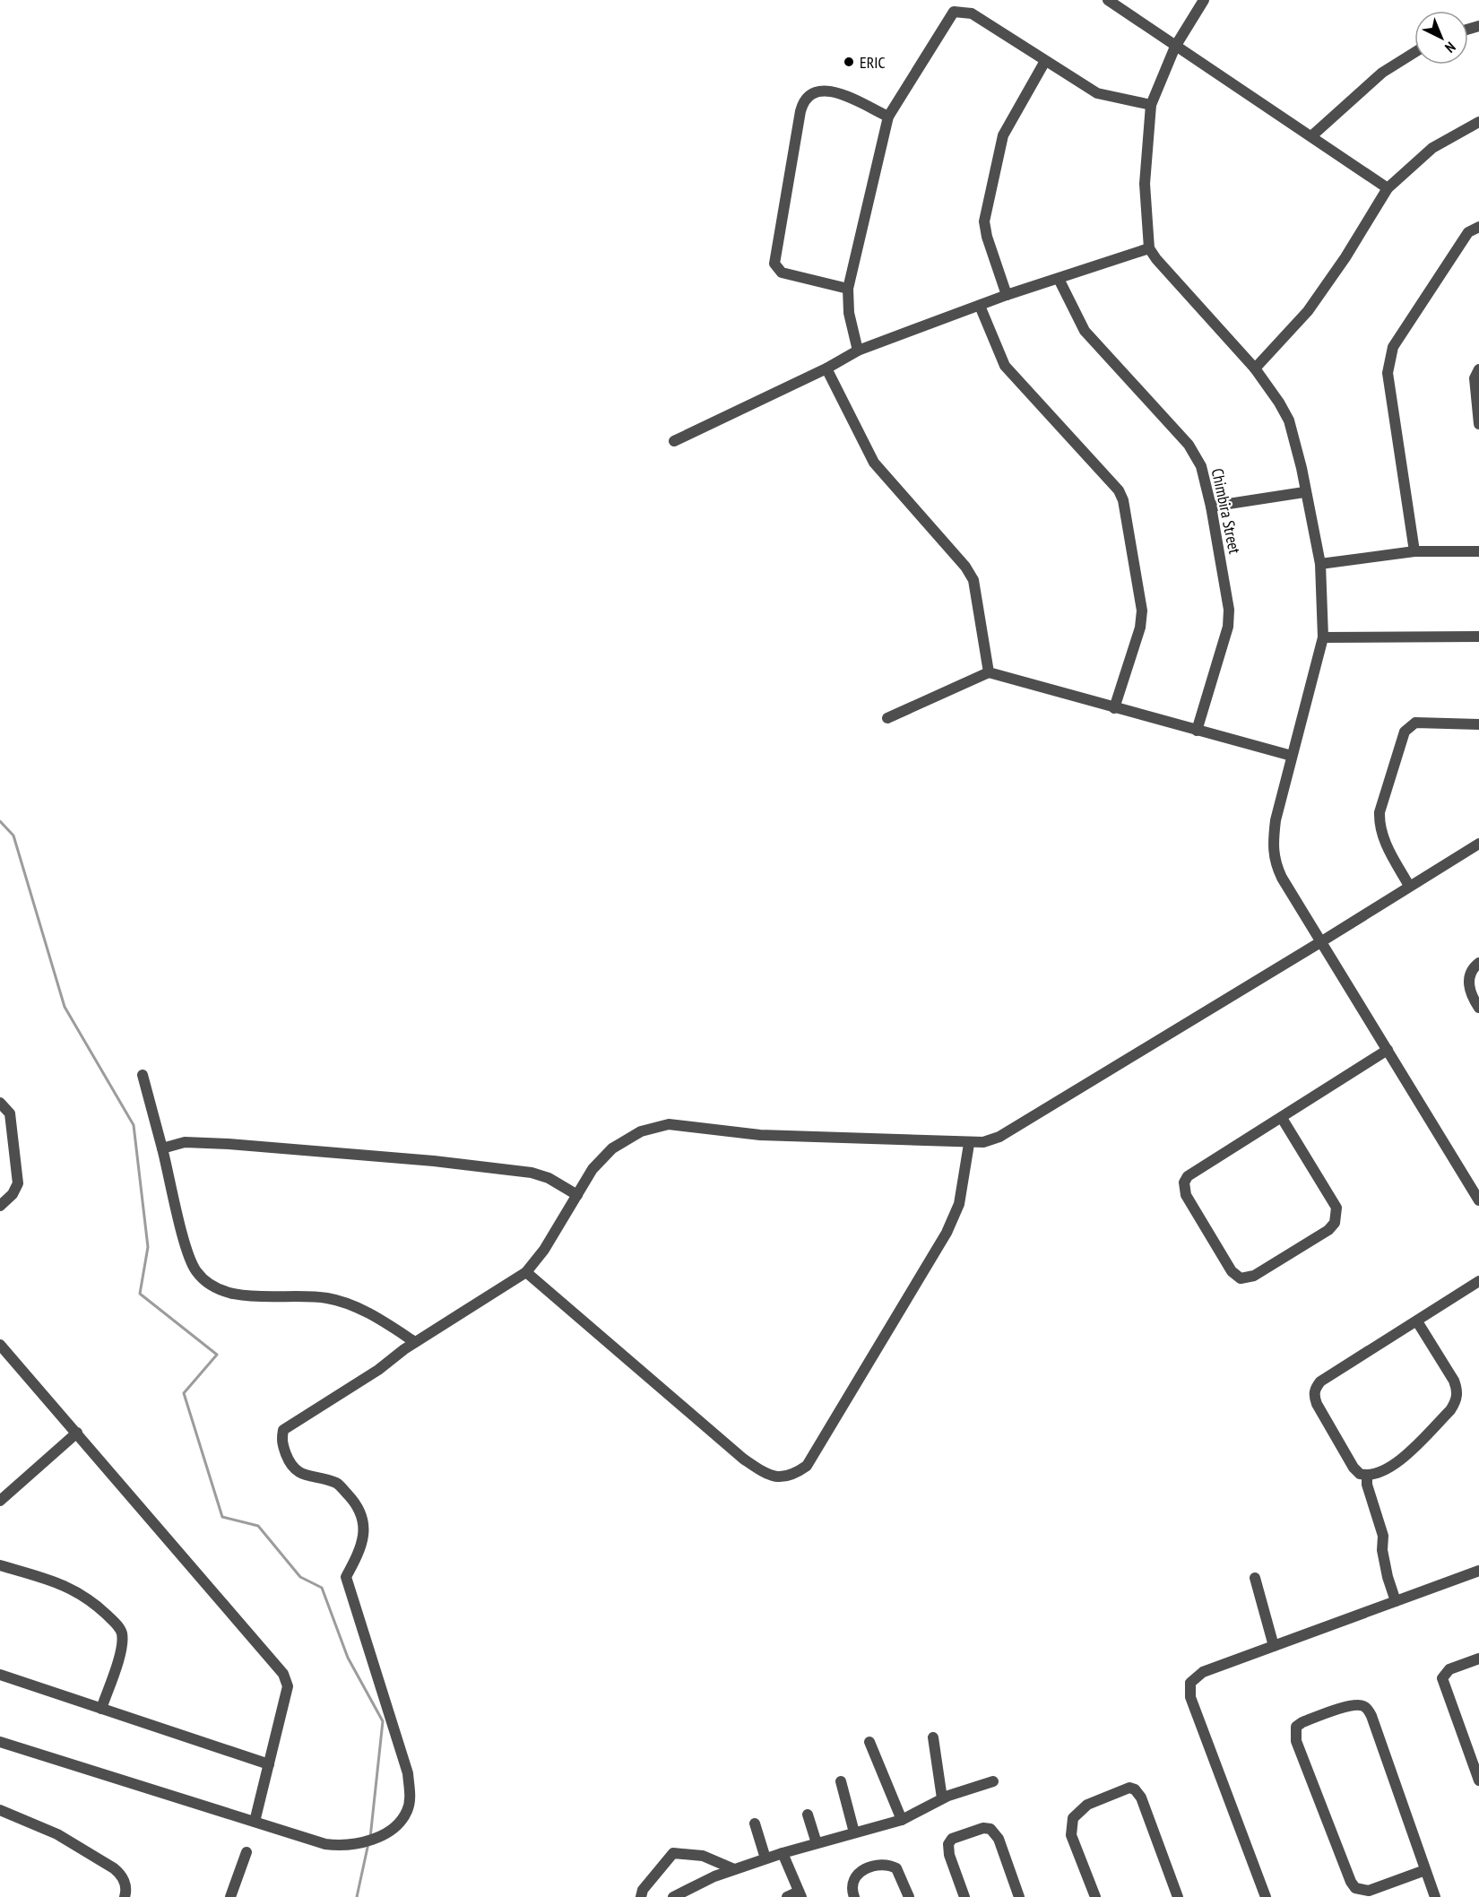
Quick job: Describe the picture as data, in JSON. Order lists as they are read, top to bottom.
{
  "streets": {
    "street": ["Chimbira Street"]
  },
  "places": ["ERIC"],
  "north": "bottom right"
}
